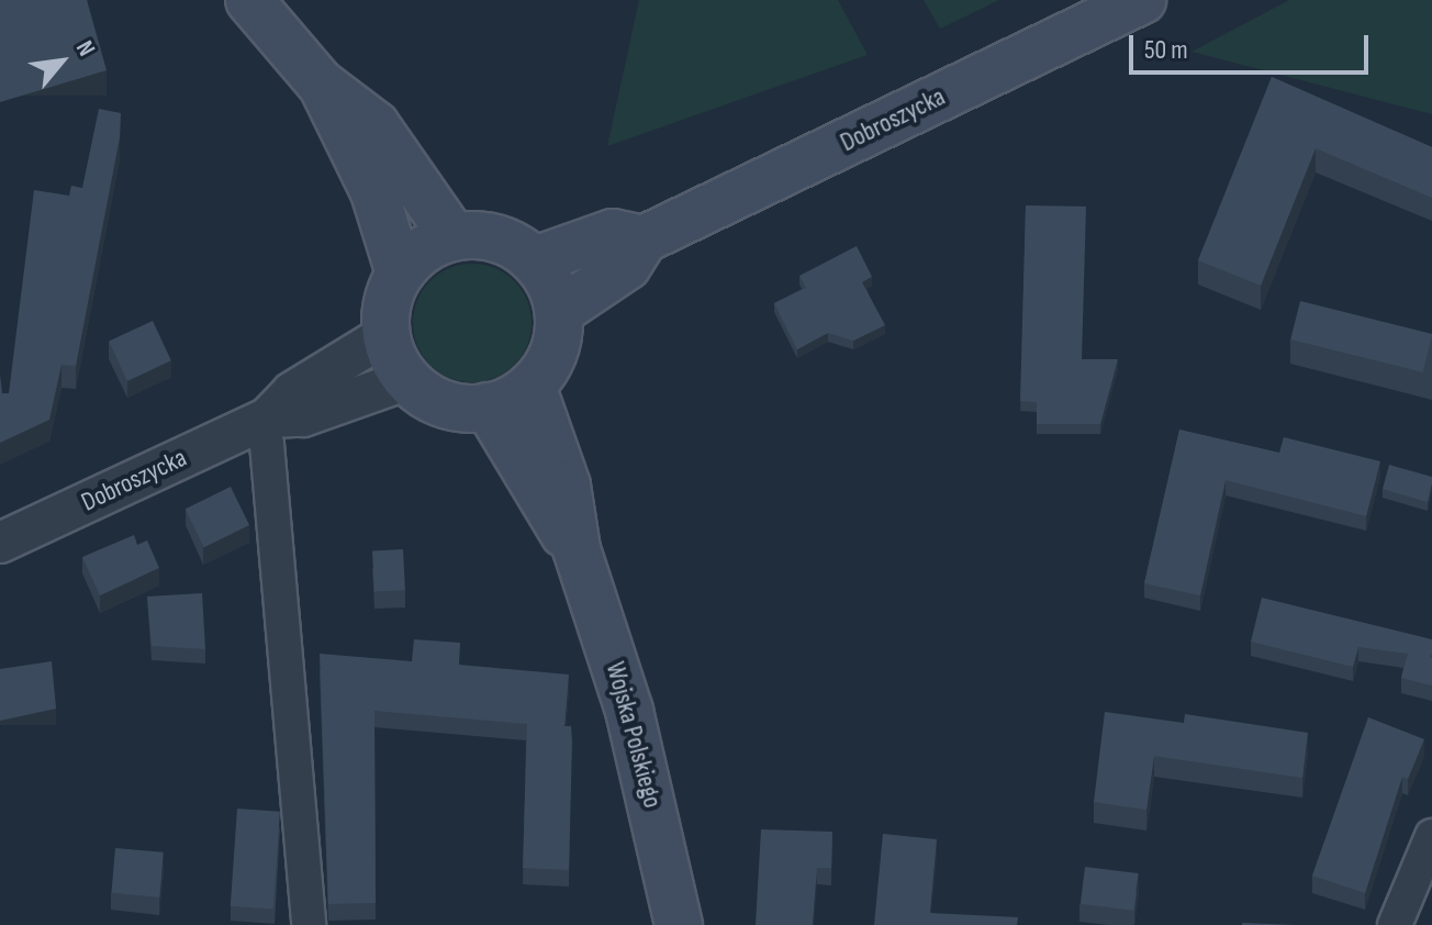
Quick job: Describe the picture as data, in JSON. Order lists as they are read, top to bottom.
{
  "streets": {
    "main road": ["Dobroszycka", "Wojska Polskiego"]
  },
  "crossings": [
    ["Dobroszycka", "Wojska Polskiego"]
  ],
  "scale_bar": "50 m",
  "north": "top right"
}
